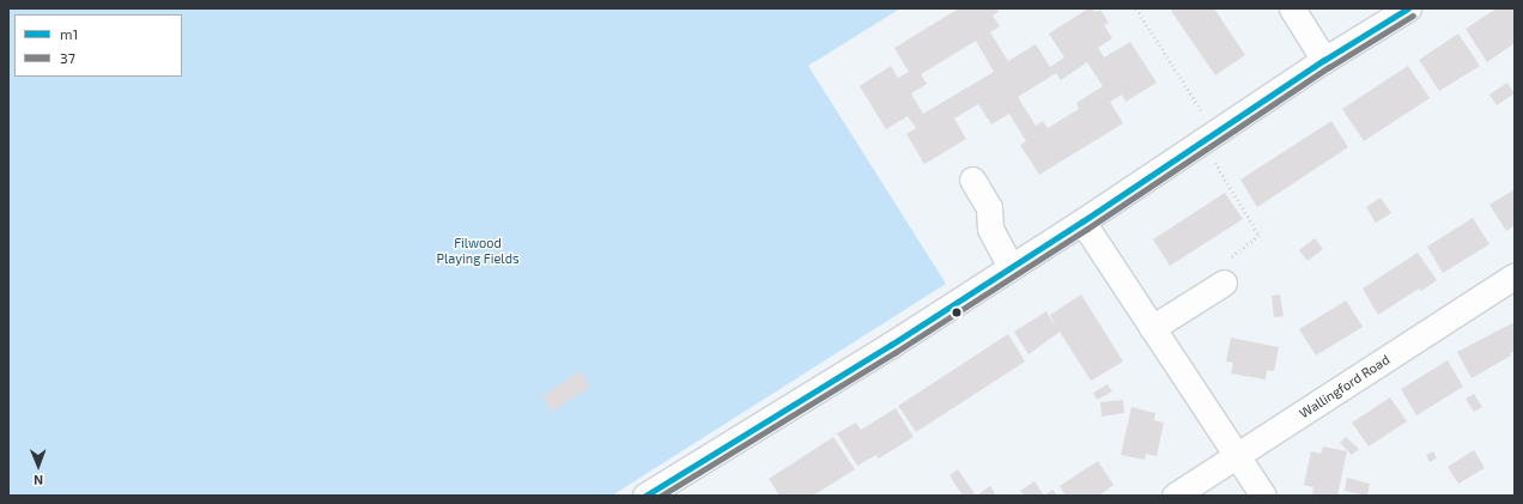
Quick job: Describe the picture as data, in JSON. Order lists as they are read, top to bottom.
{
  "streets": {
    "street": ["Wallingford Road"]
  },
  "parks": ["Filwood Playing Fields"],
  "lines": ["transit line m1", "transit line 37"],
  "legend": ["m1", "37"],
  "north": "bottom"
}
